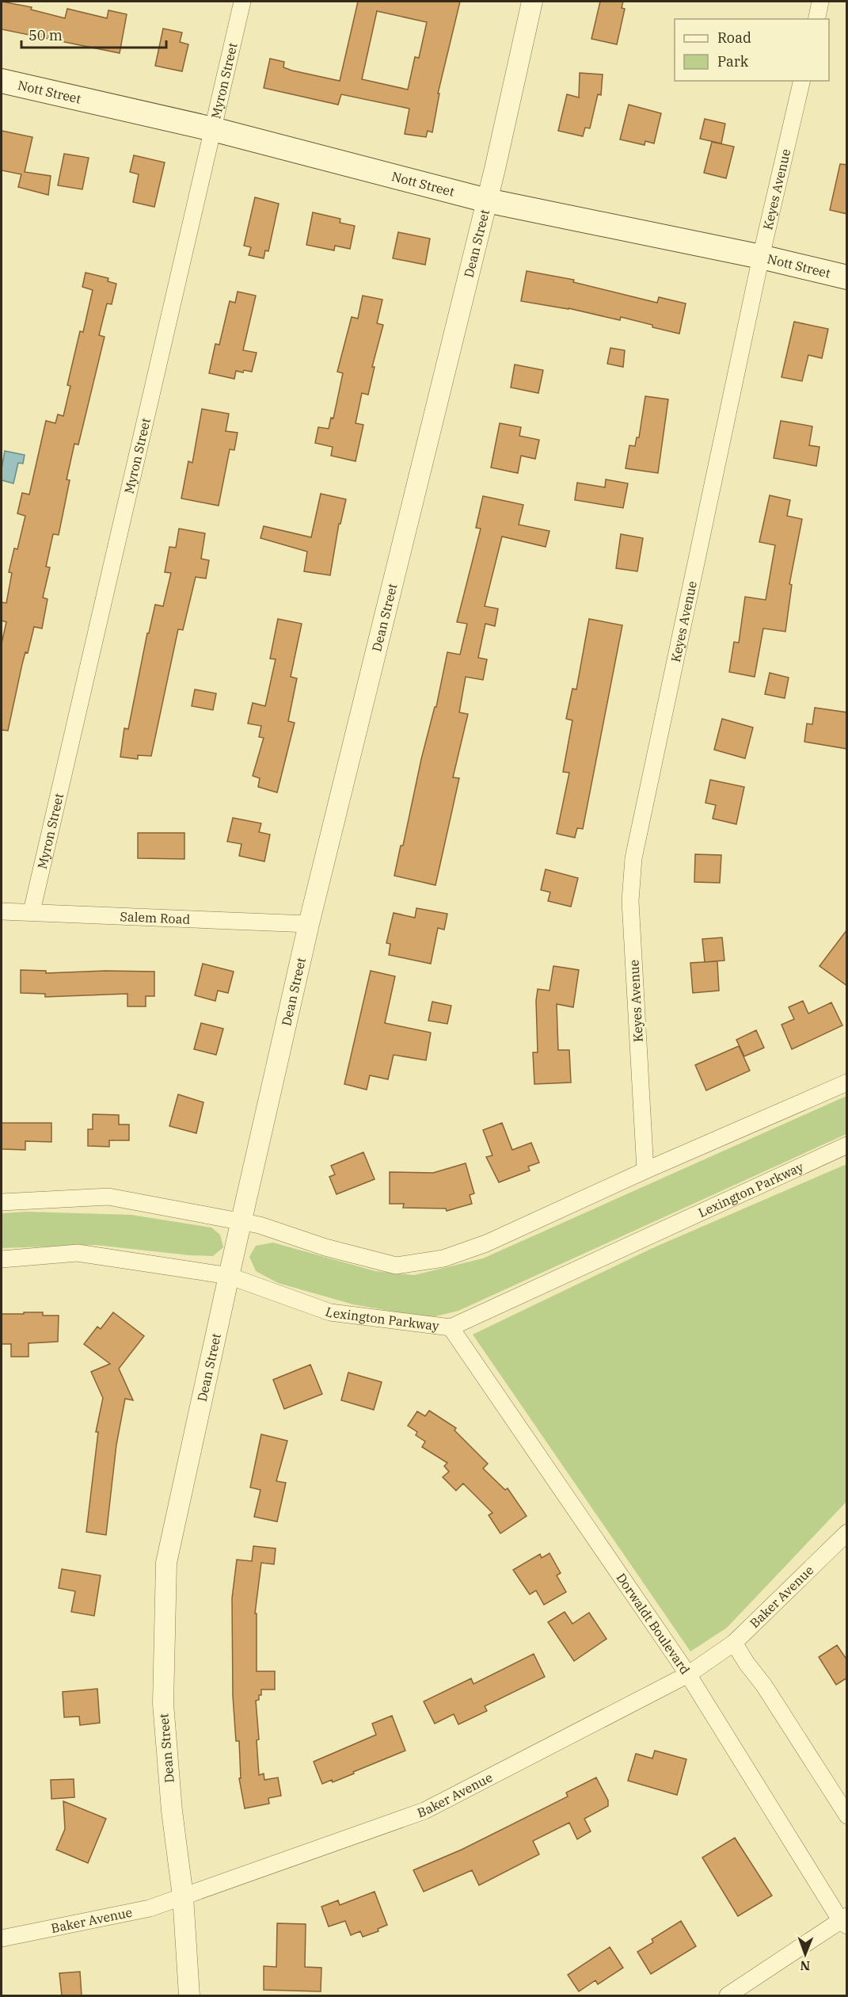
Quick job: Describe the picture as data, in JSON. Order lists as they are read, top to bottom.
{
  "streets": {
    "main road": ["Nott Street"],
    "street": [
      "Myron Street",
      "Keyes Avenue",
      "Dean Street",
      "Salem Road",
      "Lexington Parkway",
      "Baker Avenue",
      "Dorwaldt Boulevard"
    ]
  },
  "crossings": [
    ["Myron Street", "Nott Street"],
    ["Myron Street", "Salem Road"],
    ["Nott Street", "Keyes Avenue"],
    ["Nott Street", "Dean Street"],
    ["Dean Street", "Salem Road"],
    ["Dean Street", "Lexington Parkway"],
    ["Dean Street", "Baker Avenue"],
    ["Lexington Parkway", "Dorwaldt Boulevard"],
    ["Baker Avenue", "Dorwaldt Boulevard"]
  ],
  "legend": ["Road", "Park"],
  "scale_bar": "50 m",
  "north": "bottom"
}
